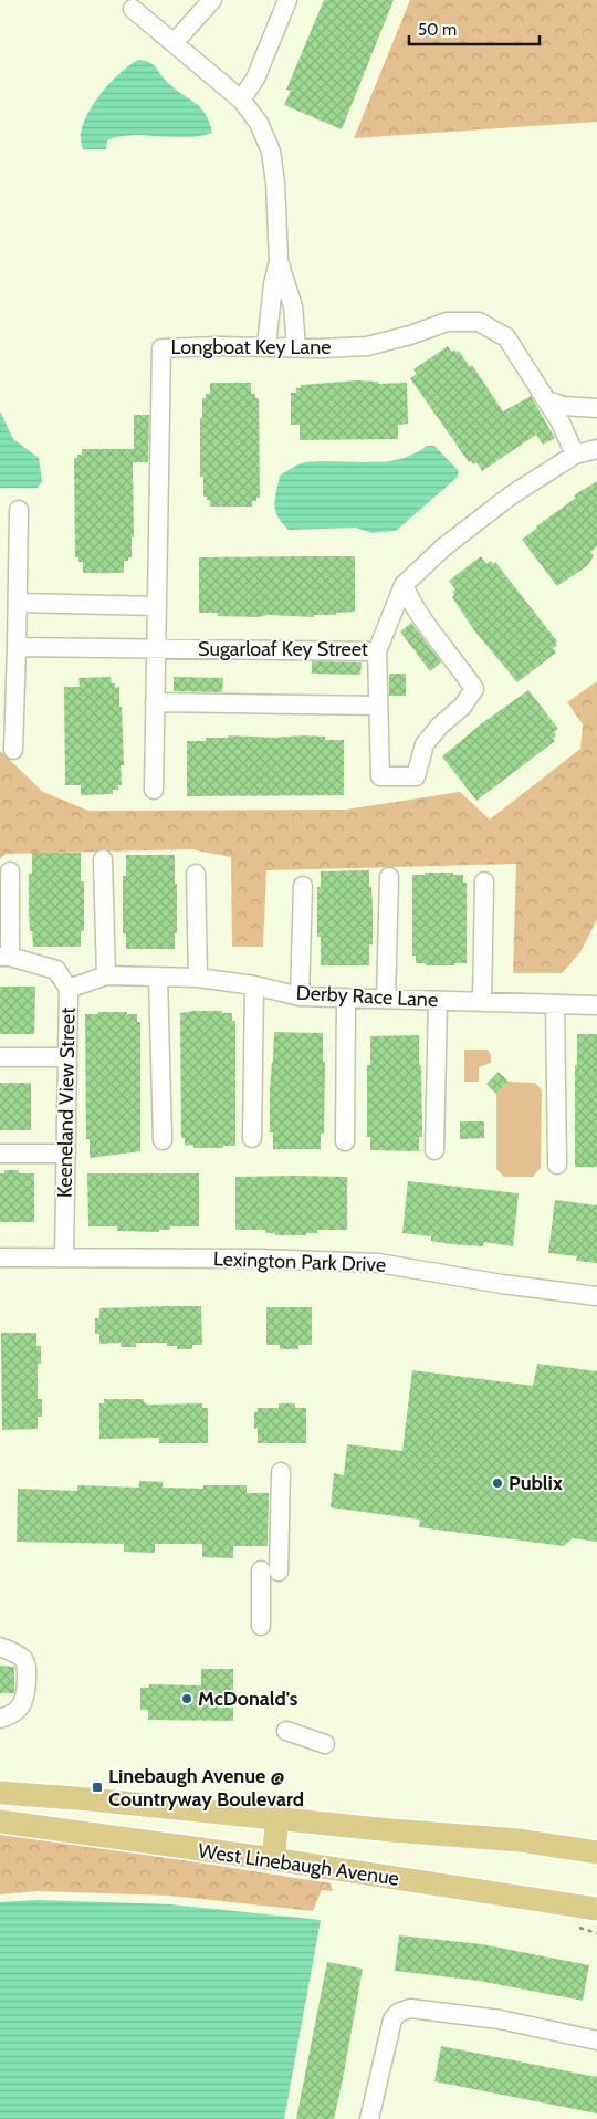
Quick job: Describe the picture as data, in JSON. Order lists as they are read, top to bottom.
{
  "streets": {
    "main road": ["West Linebaugh Avenue"],
    "street": [
      "Longboat Key Lane",
      "Sugarloaf Key Street",
      "Derby Race Lane",
      "Keeneland View Street",
      "Lexington Park Drive"
    ]
  },
  "crossings": [
    ["Longboat Key Lane", "Sugarloaf Key Street"],
    ["Derby Race Lane", "Keeneland View Street"],
    ["Keeneland View Street", "Lexington Park Drive"]
  ],
  "places": {
    "other": ["Publix", "McDonald's"],
    "transit": ["Linebaugh Avenue @ Countryway Boulevard"]
  },
  "scale_bar": "50 m"
}
